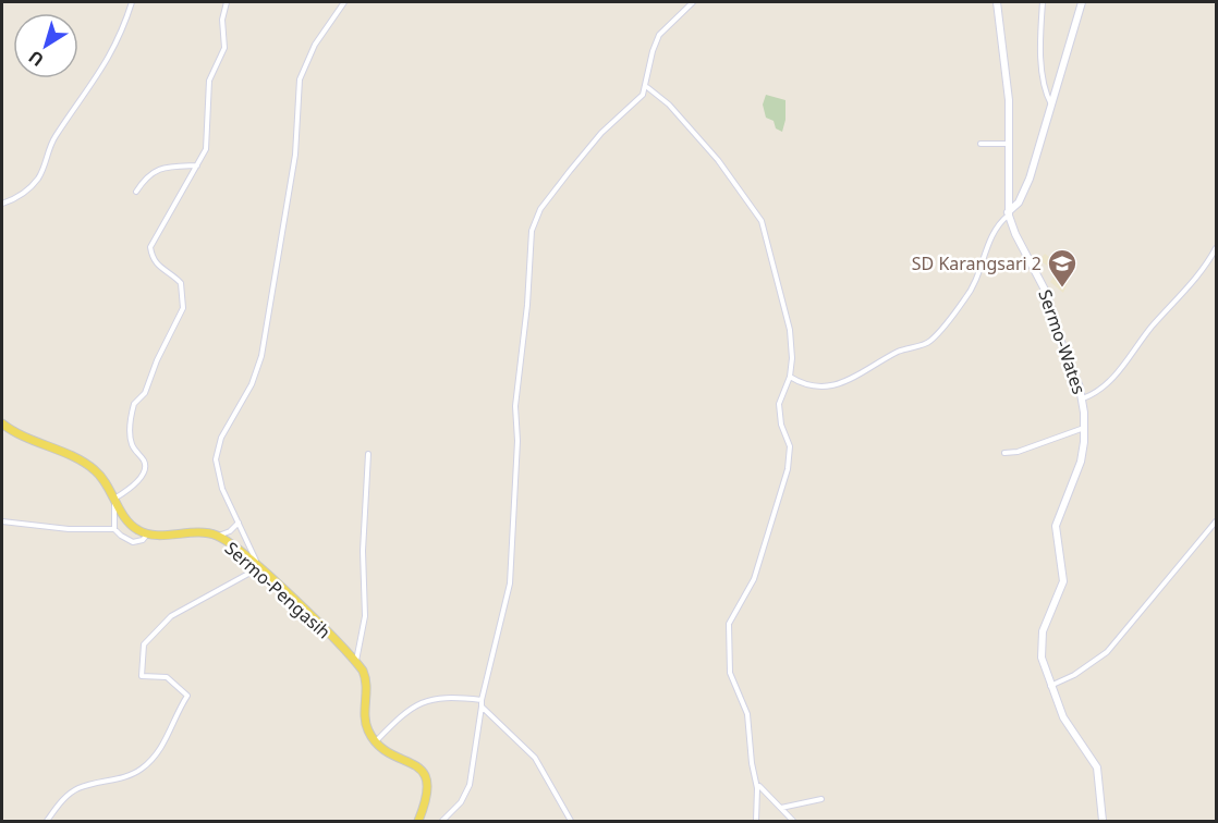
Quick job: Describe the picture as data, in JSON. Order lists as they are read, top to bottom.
{
  "streets": {
    "main road": ["Sermo-Wates", "Sermo-Pengasih"]
  },
  "places": {
    "school or university": ["SD Karangsari 2"]
  },
  "north": "bottom left"
}
